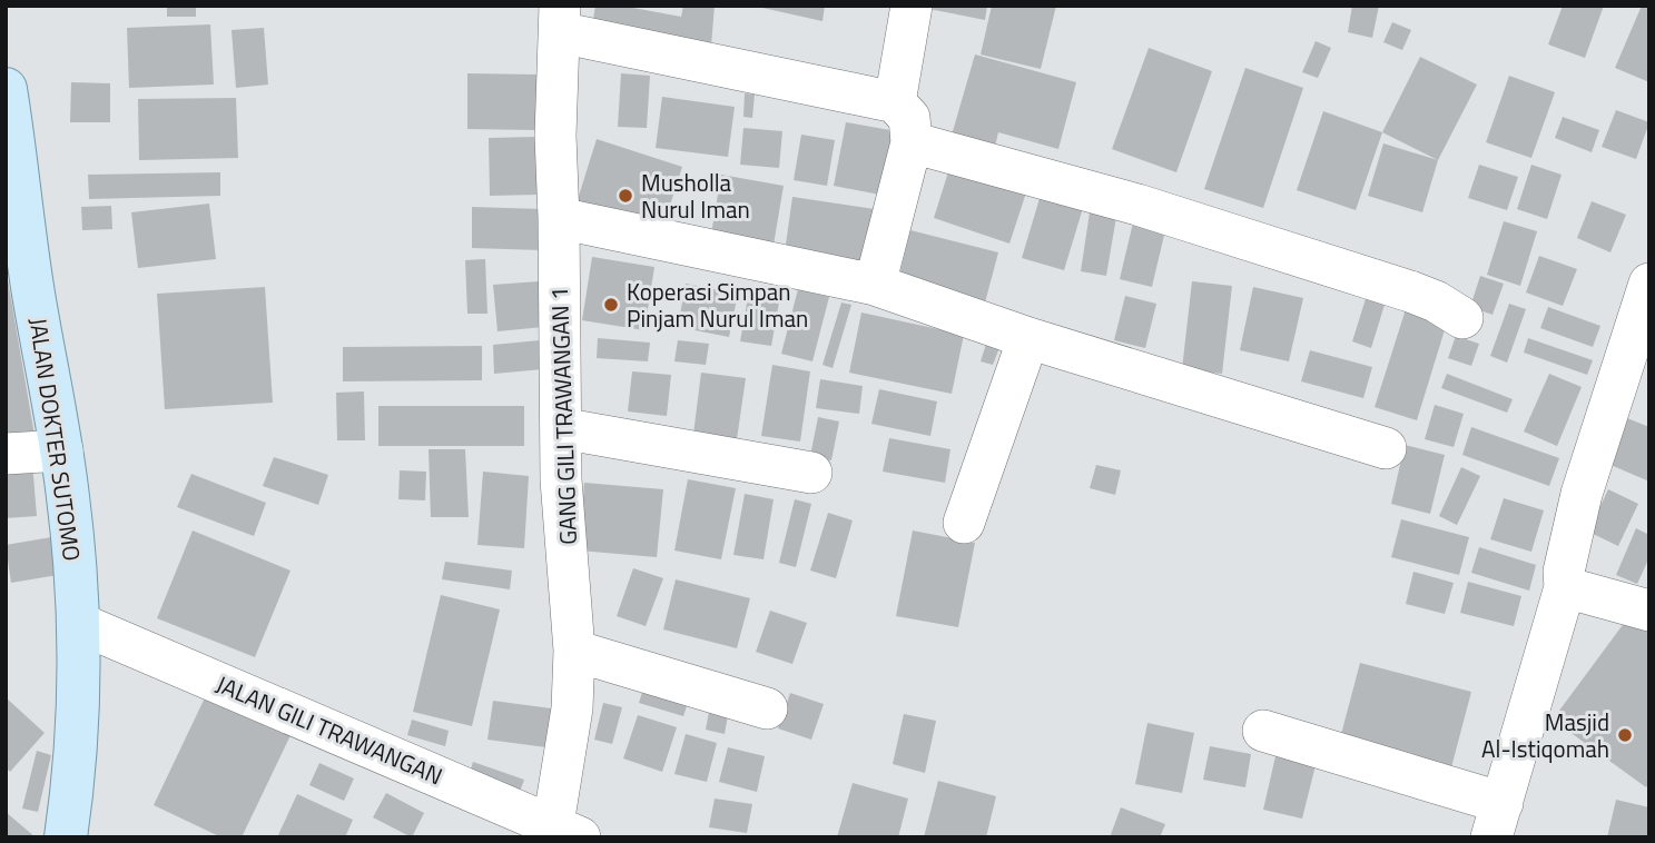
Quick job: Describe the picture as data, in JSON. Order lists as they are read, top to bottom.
{
  "streets": {
    "main road": ["JALAN DOKTER SUTOMO"],
    "street": ["GANG GILI TRAWANGAN 1", "JALAN GILI TRAWANGAN"]
  },
  "crossings": [
    ["GANG GILI TRAWANGAN 1", "JALAN GILI TRAWANGAN"],
    ["JALAN DOKTER SUTOMO", "JALAN GILI TRAWANGAN"]
  ],
  "places": ["Musholla Nurul Iman", "Koperasi Simpan Pinjam Nurul Iman", "Masjid Al-Istiqomah"]
}
